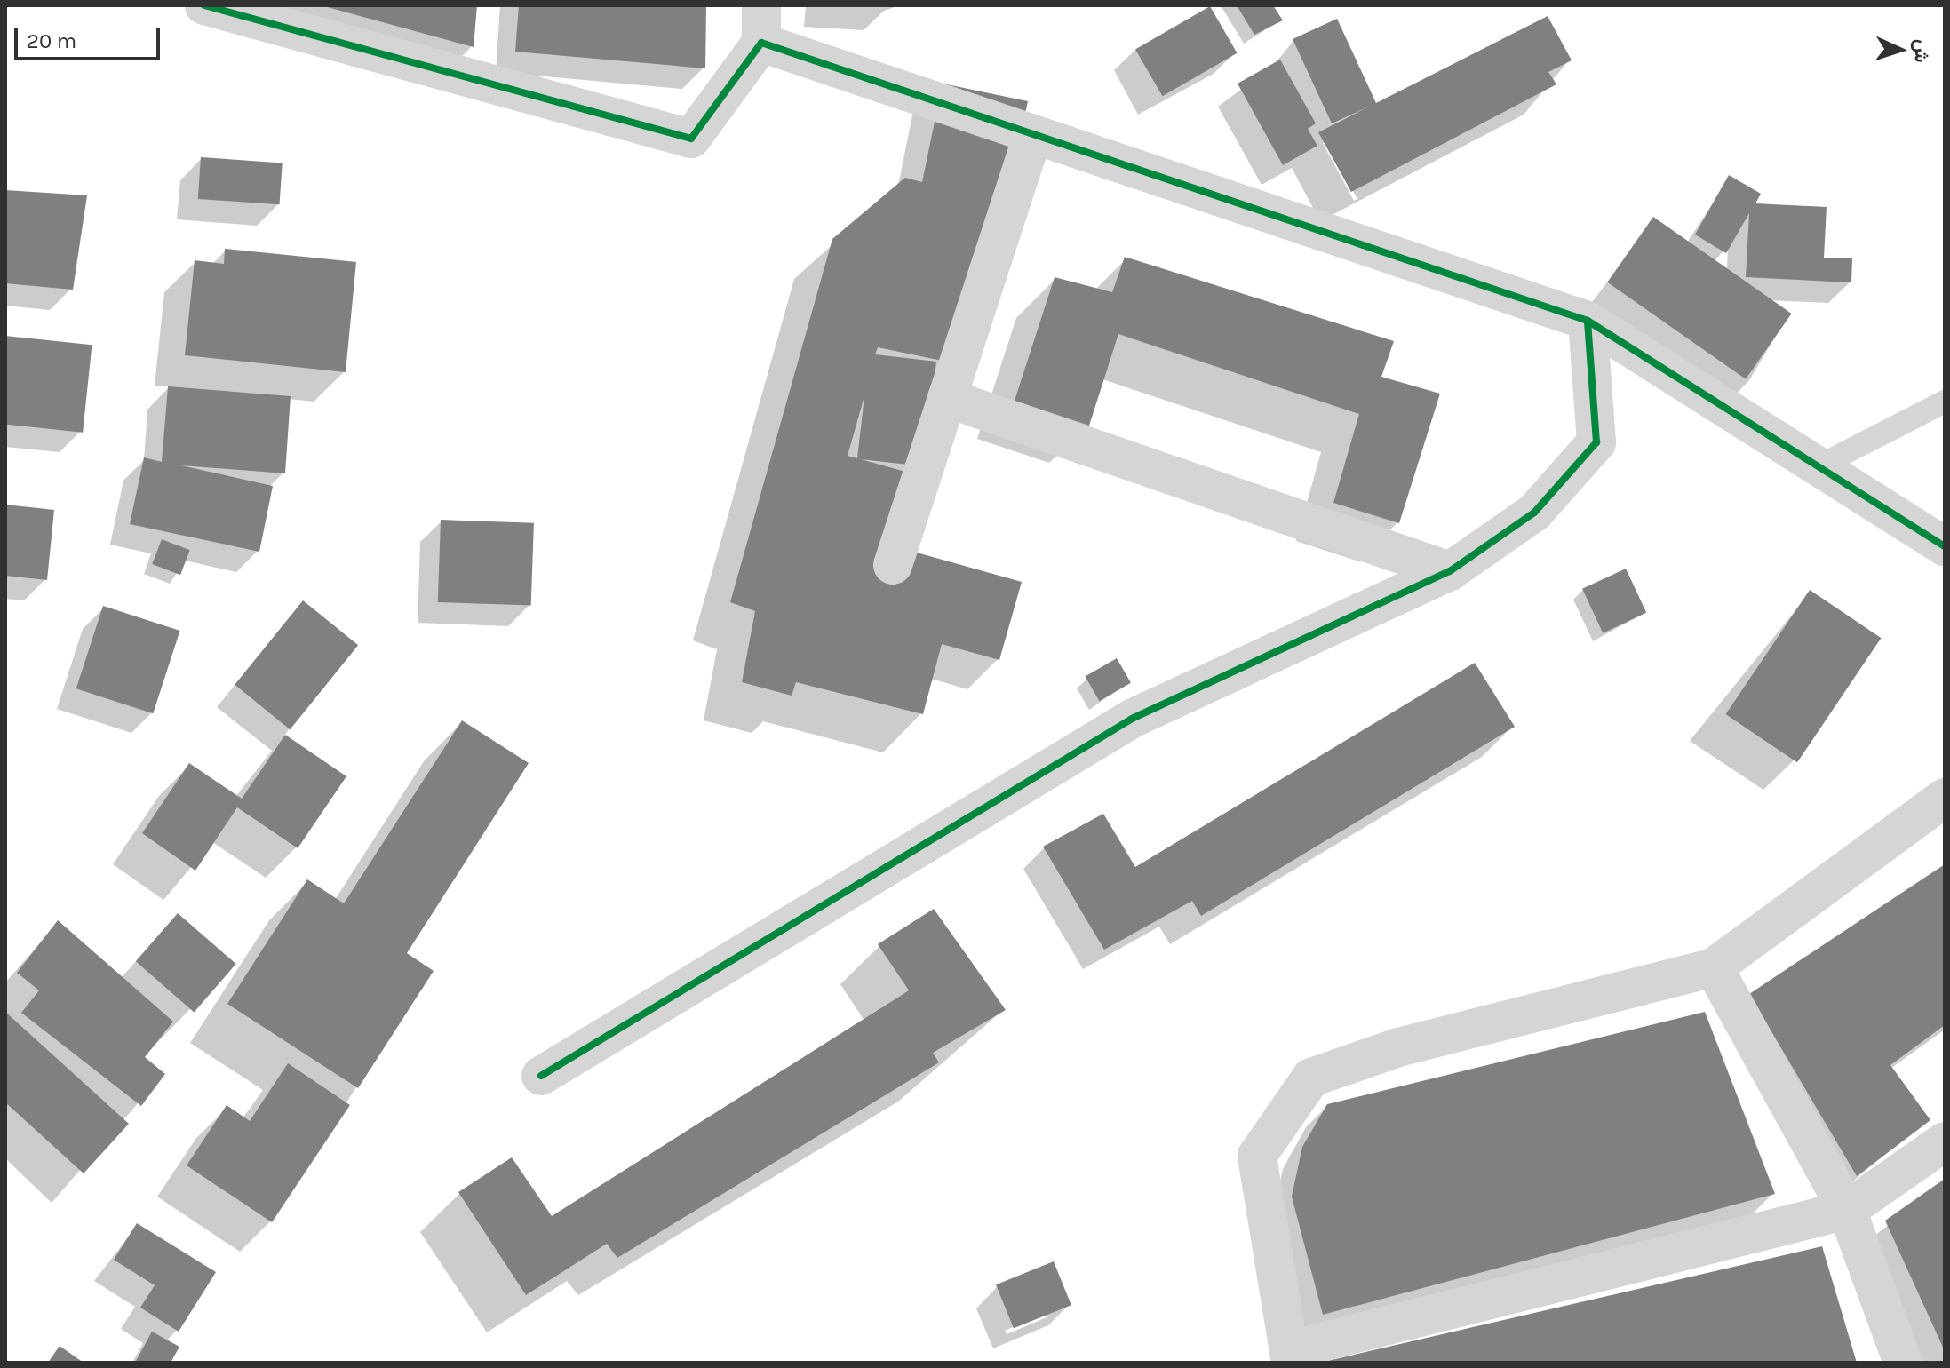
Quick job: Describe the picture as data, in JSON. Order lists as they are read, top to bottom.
{
  "scale_bar": "20 m",
  "north": "right"
}
